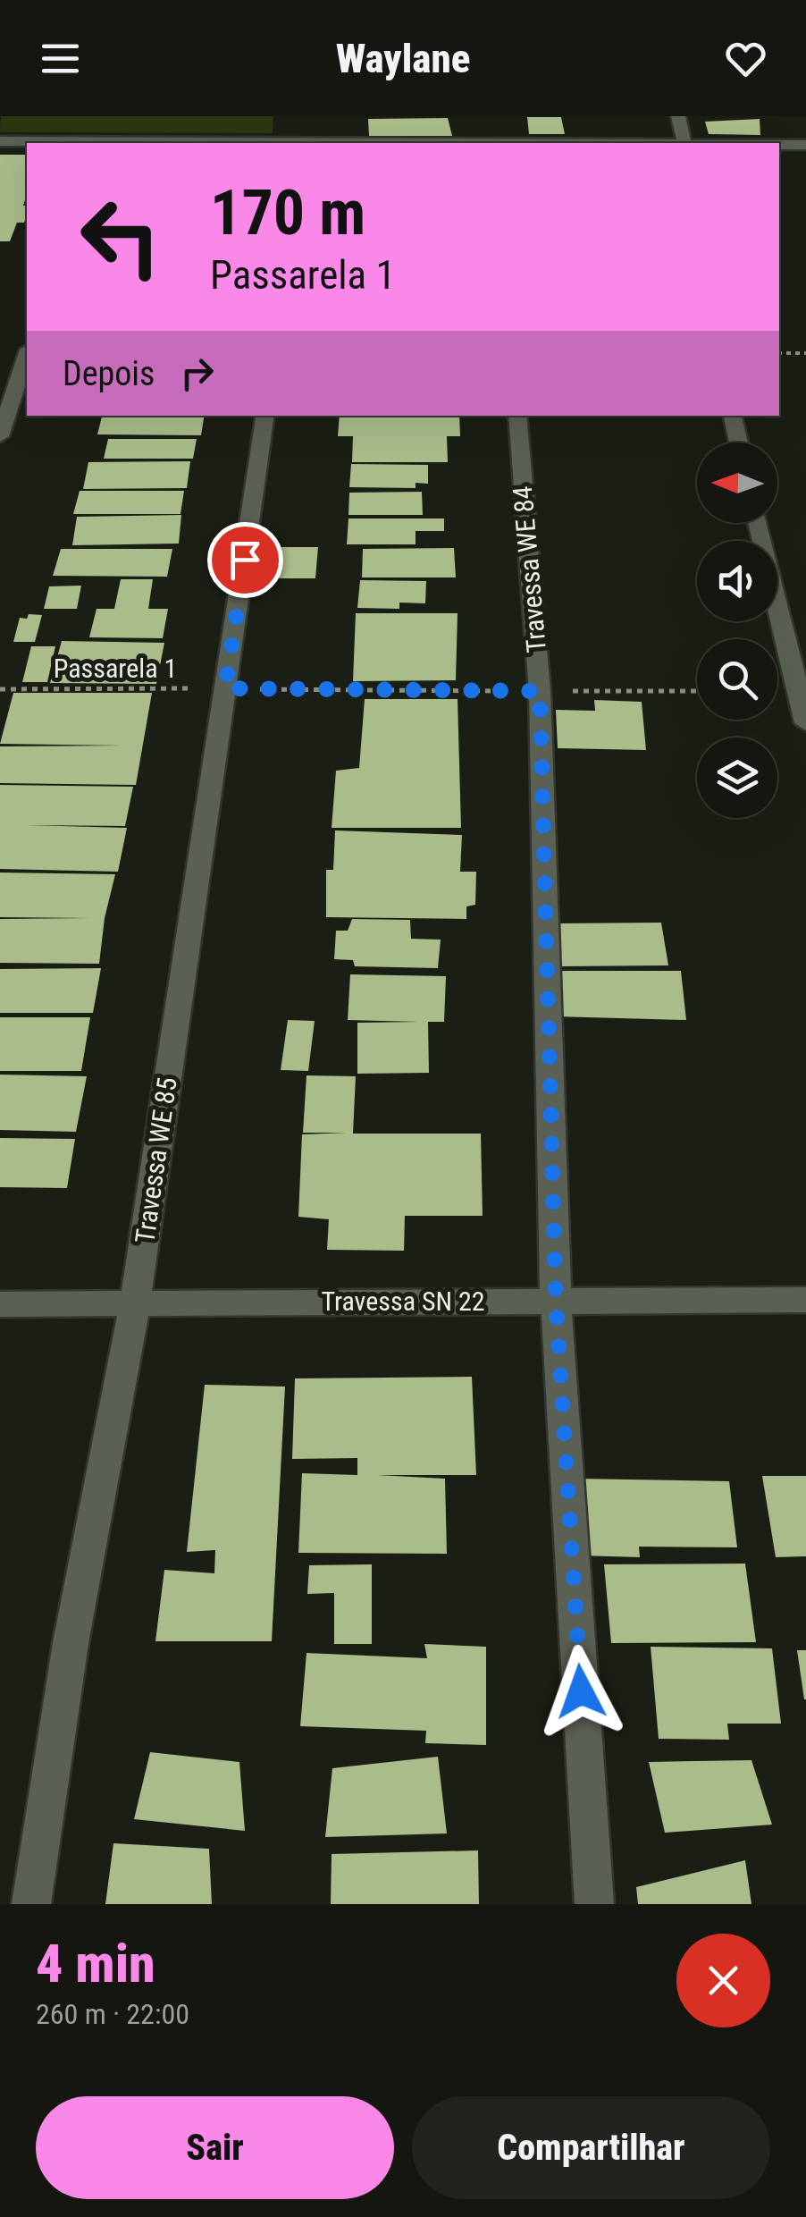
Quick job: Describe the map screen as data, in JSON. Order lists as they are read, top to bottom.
{
  "streets": {
    "street": ["Travessa WE 84", "Travessa WE 85", "Travessa SN 22"],
    "path": ["Passarela 1"]
  },
  "crossings": [
    ["Travessa WE 84", "Passarela 1"],
    ["Travessa WE 84", "Travessa SN 22"],
    ["Passarela 1", "Travessa WE 85"],
    ["Travessa WE 85", "Travessa SN 22"]
  ],
  "north": "left",
  "page": {
    "header": "Waylane",
    "turn": ["170 m", "Passarela 1"],
    "then": "Depois",
    "heading": ["4 min", "260 m · 22:00"],
    "buttons": ["Sair", "Compartilhar"]
  }
}
